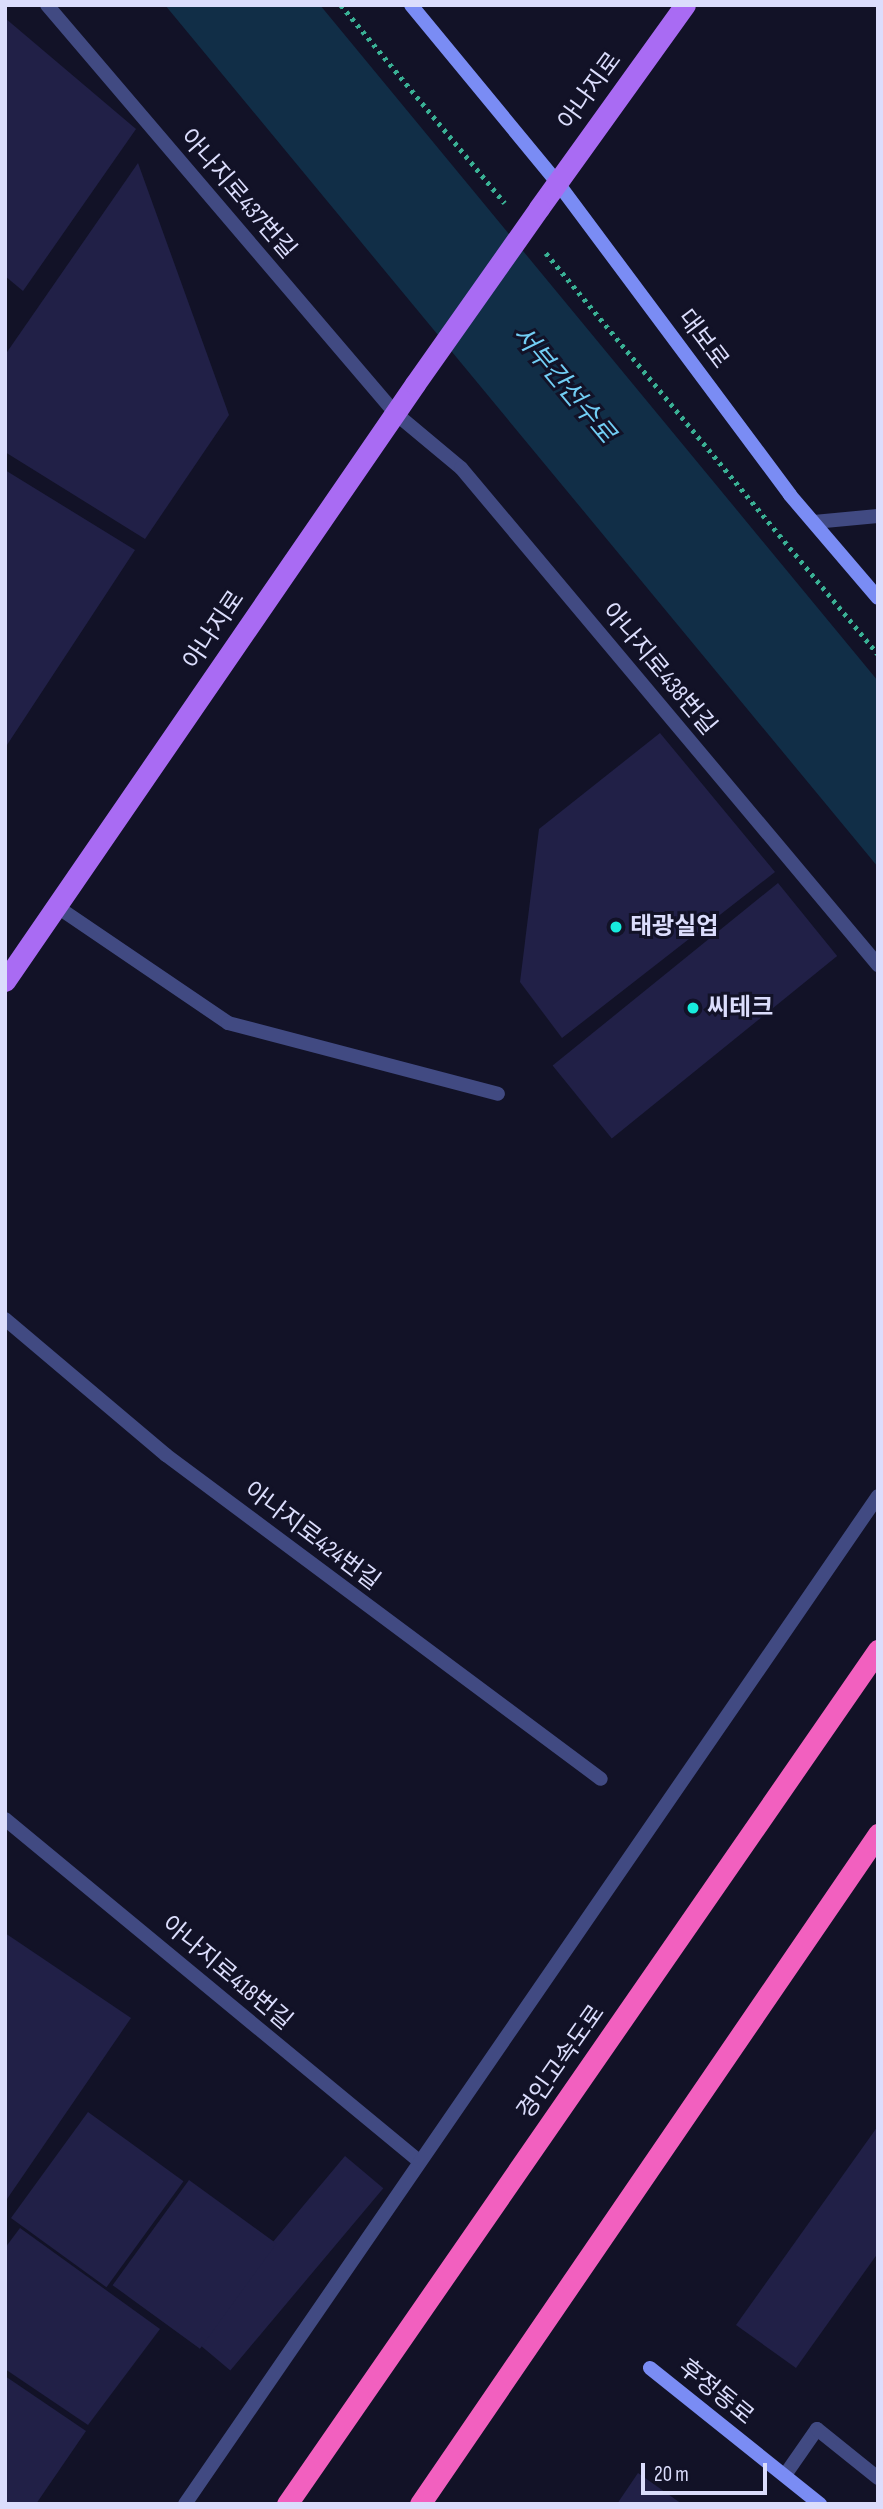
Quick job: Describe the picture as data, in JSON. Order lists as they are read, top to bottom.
{
  "streets": {
    "highway": ["경인고속도로"],
    "main road": ["아나지로"],
    "street": [
      "아나지로437번길",
      "대보로",
      "아나지로438번길",
      "아나지로424번길",
      "아나지로418번길",
      "후정동로"
    ]
  },
  "crossings": [
    ["아나지로", "아나지로437번길"],
    ["아나지로", "대보로"],
    ["아나지로", "아나지로438번길"],
    ["아나지로437번길", "아나지로438번길"]
  ],
  "water": ["서부간선수로"],
  "places": ["태광실업", "씨테크"],
  "scale_bar": "20 m"
}
